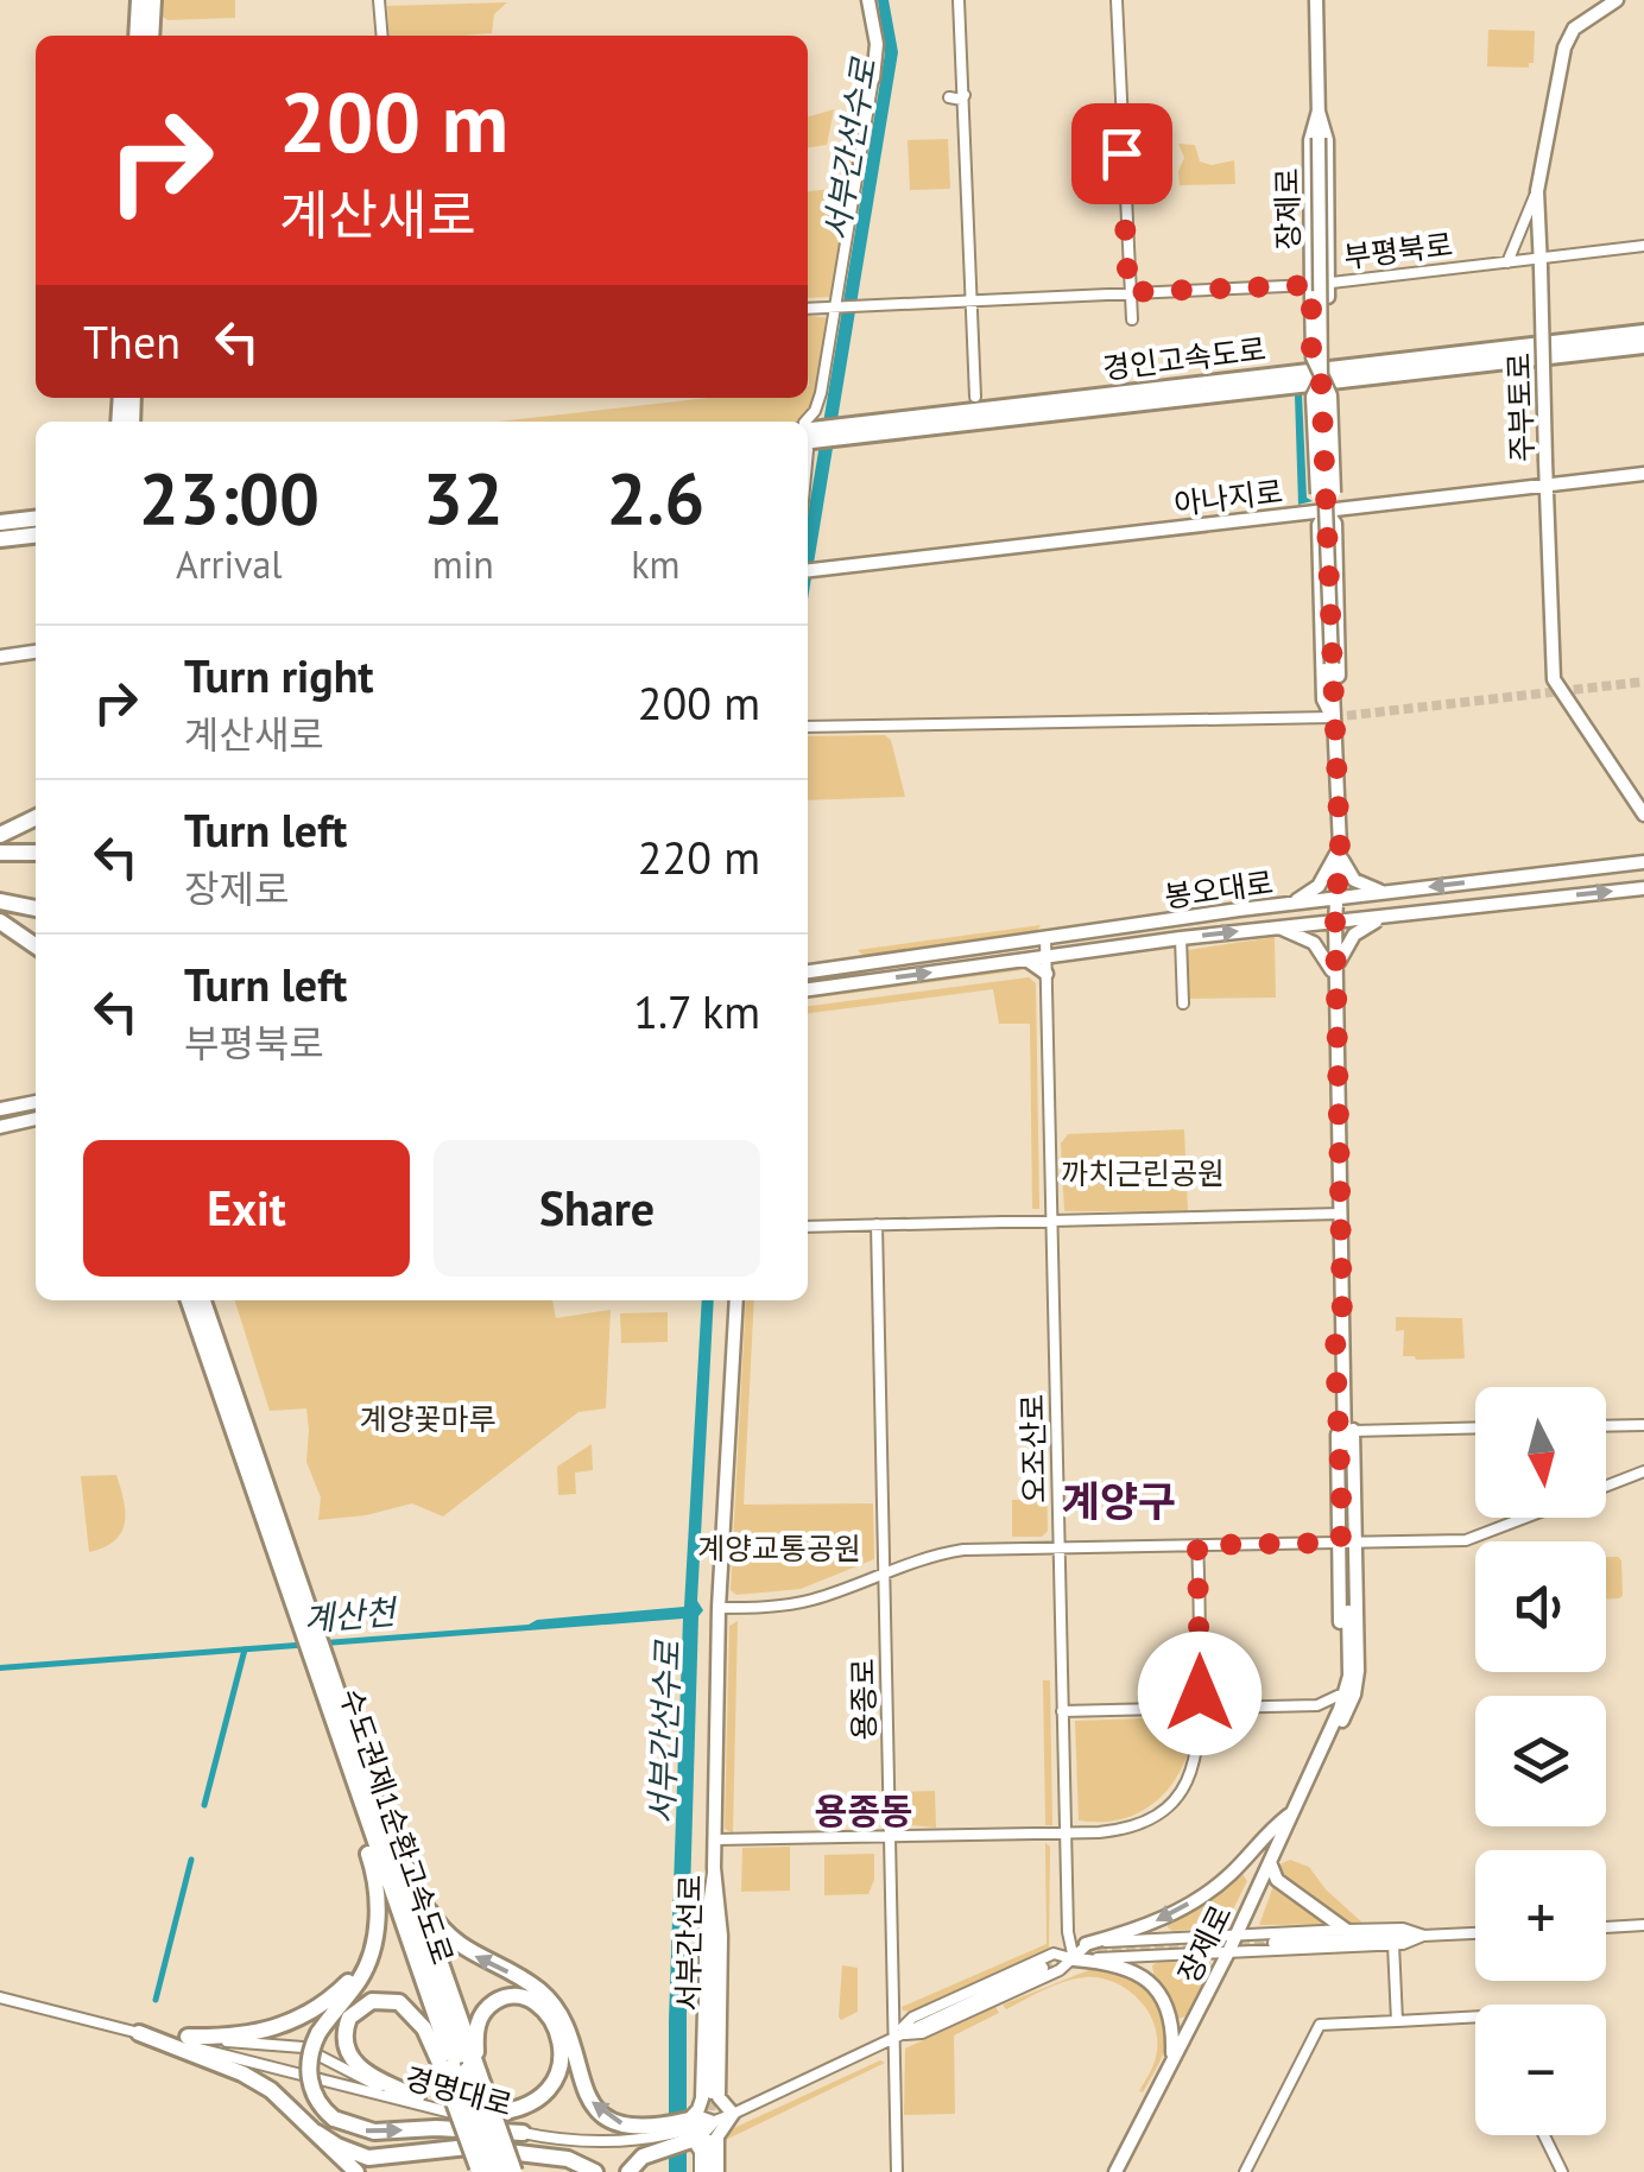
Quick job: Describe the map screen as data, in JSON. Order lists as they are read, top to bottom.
{
  "streets": {
    "highway": ["경인고속도로", "수도권제1순환고속도로"],
    "main road": [
      "장제로",
      "주부토로",
      "아나지로",
      "봉오대로",
      "서부간선로"
    ],
    "street": [
      "부평북로",
      "오조산로",
      "용종로",
      "경명대로"
    ]
  },
  "crossings": [
    ["장제로", "부평북로"],
    ["장제로", "경인고속도로"],
    ["장제로", "아나지로"],
    ["장제로", "봉오대로"],
    ["부평북로", "주부토로"],
    ["주부토로", "아나지로"],
    ["봉오대로", "오조산로"]
  ],
  "districts": ["계양구", "용종동"],
  "water": ["서부간선수로", "계산천"],
  "parks": ["까치근린공원", "계양꽃마루", "계양교통공원"],
  "north": "bottom",
  "page": {
    "turn": ["200 m", "계산새로"],
    "then": "Then",
    "eta": [
      "23:00",
      "Arrival",
      "32",
      "min",
      "2.6",
      "km"
    ],
    "list": [
      {
        "name": "Turn right",
        "note": "계산새로",
        "value": "200 m"
      },
      {
        "name": "Turn left",
        "note": "장제로",
        "value": "220 m"
      },
      {
        "name": "Turn left",
        "note": "부평북로",
        "value": "1.7 km"
      }
    ],
    "buttons": ["Exit", "Share"],
    "map_buttons": ["+", "−"]
  }
}
